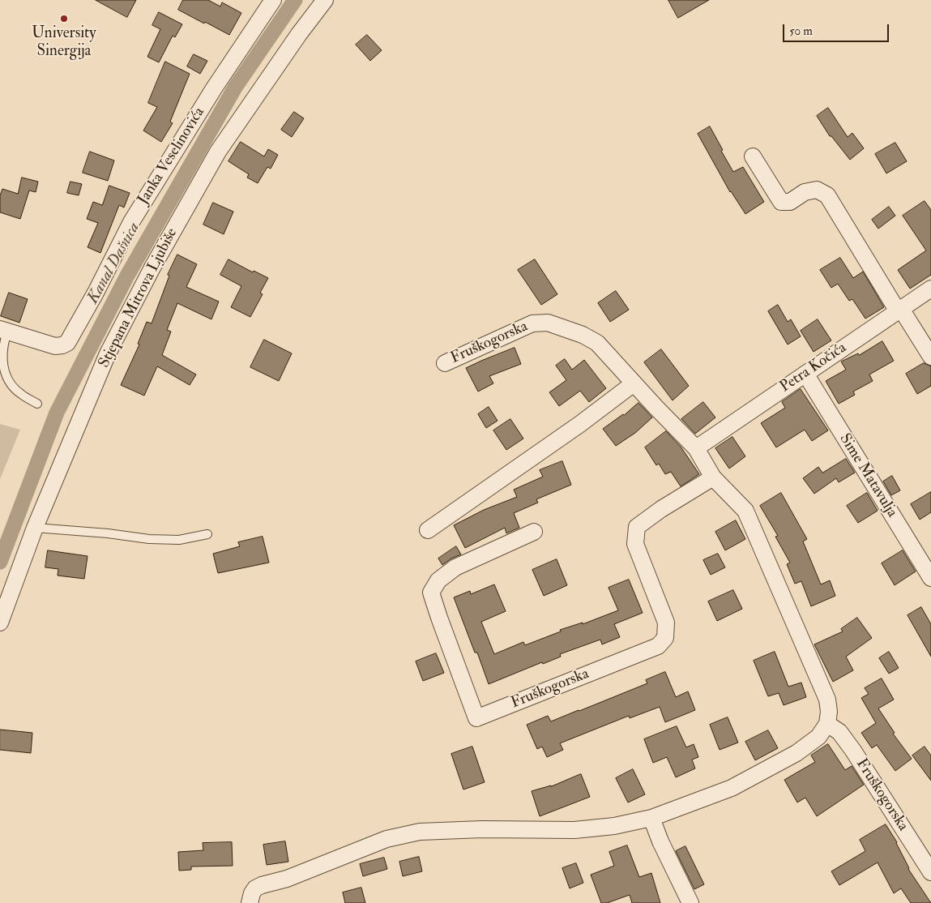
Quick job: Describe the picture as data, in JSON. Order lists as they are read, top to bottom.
{
  "streets": {
    "street": [
      "Janka Veselinovića",
      "Stjepana Mitrova Ljubiše",
      "Fruškogorska",
      "Petra Kočića",
      "Sime Matavulja"
    ]
  },
  "crossings": [
    ["Fruškogorska", "Petra Kočića"],
    ["Petra Kočića", "Sime Matavulja"]
  ],
  "water": ["Kanal Dašnica"],
  "places": ["University Sinergija"],
  "scale_bar": "50 m"
}
